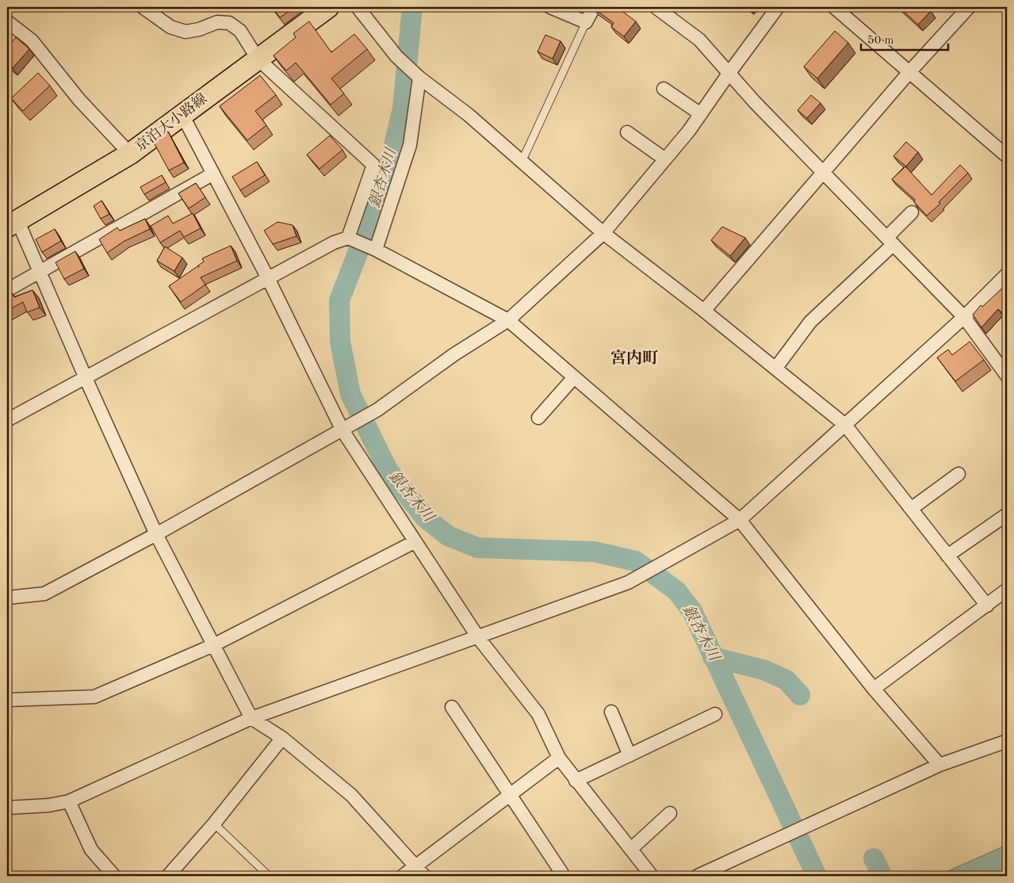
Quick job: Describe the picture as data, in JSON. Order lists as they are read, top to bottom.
{
  "streets": {
    "main road": ["京泊大小路線"]
  },
  "districts": ["宮内町"],
  "water": ["銀杏木川"],
  "scale_bar": "50 m"
}
